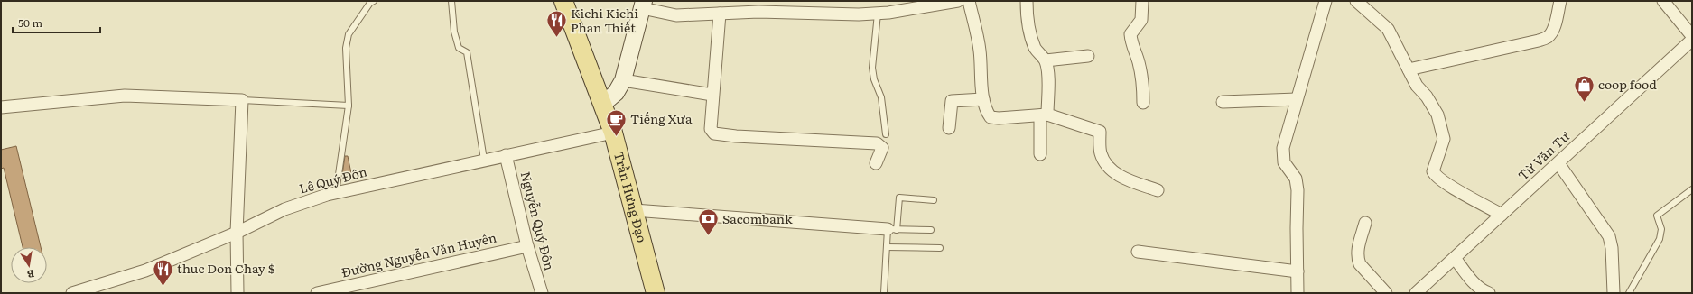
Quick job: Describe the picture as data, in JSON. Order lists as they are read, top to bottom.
{
  "streets": {
    "main road": ["Trần Hưng Đạo"],
    "street": [
      "Từ Văn Tư",
      "Lê Quý Đôn",
      "Nguyễn Quý Đôn",
      "Đường Nguyễn Văn Huyên"
    ]
  },
  "crossings": [
    ["Lê Quý Đôn", "Trần Hưng Đạo"],
    ["Lê Quý Đôn", "Nguyễn Quý Đôn"],
    ["Nguyễn Quý Đôn", "Đường Nguyễn Văn Huyên"]
  ],
  "places": {
    "restaurant": ["Kichi Kichi Phan Thiết", "thuc Don Chay $"],
    "shop": ["coop food"],
    "cafe": ["Tiếng Xưa"],
    "bank": ["Sacombank"]
  },
  "scale_bar": "50 m",
  "north": "bottom"
}
